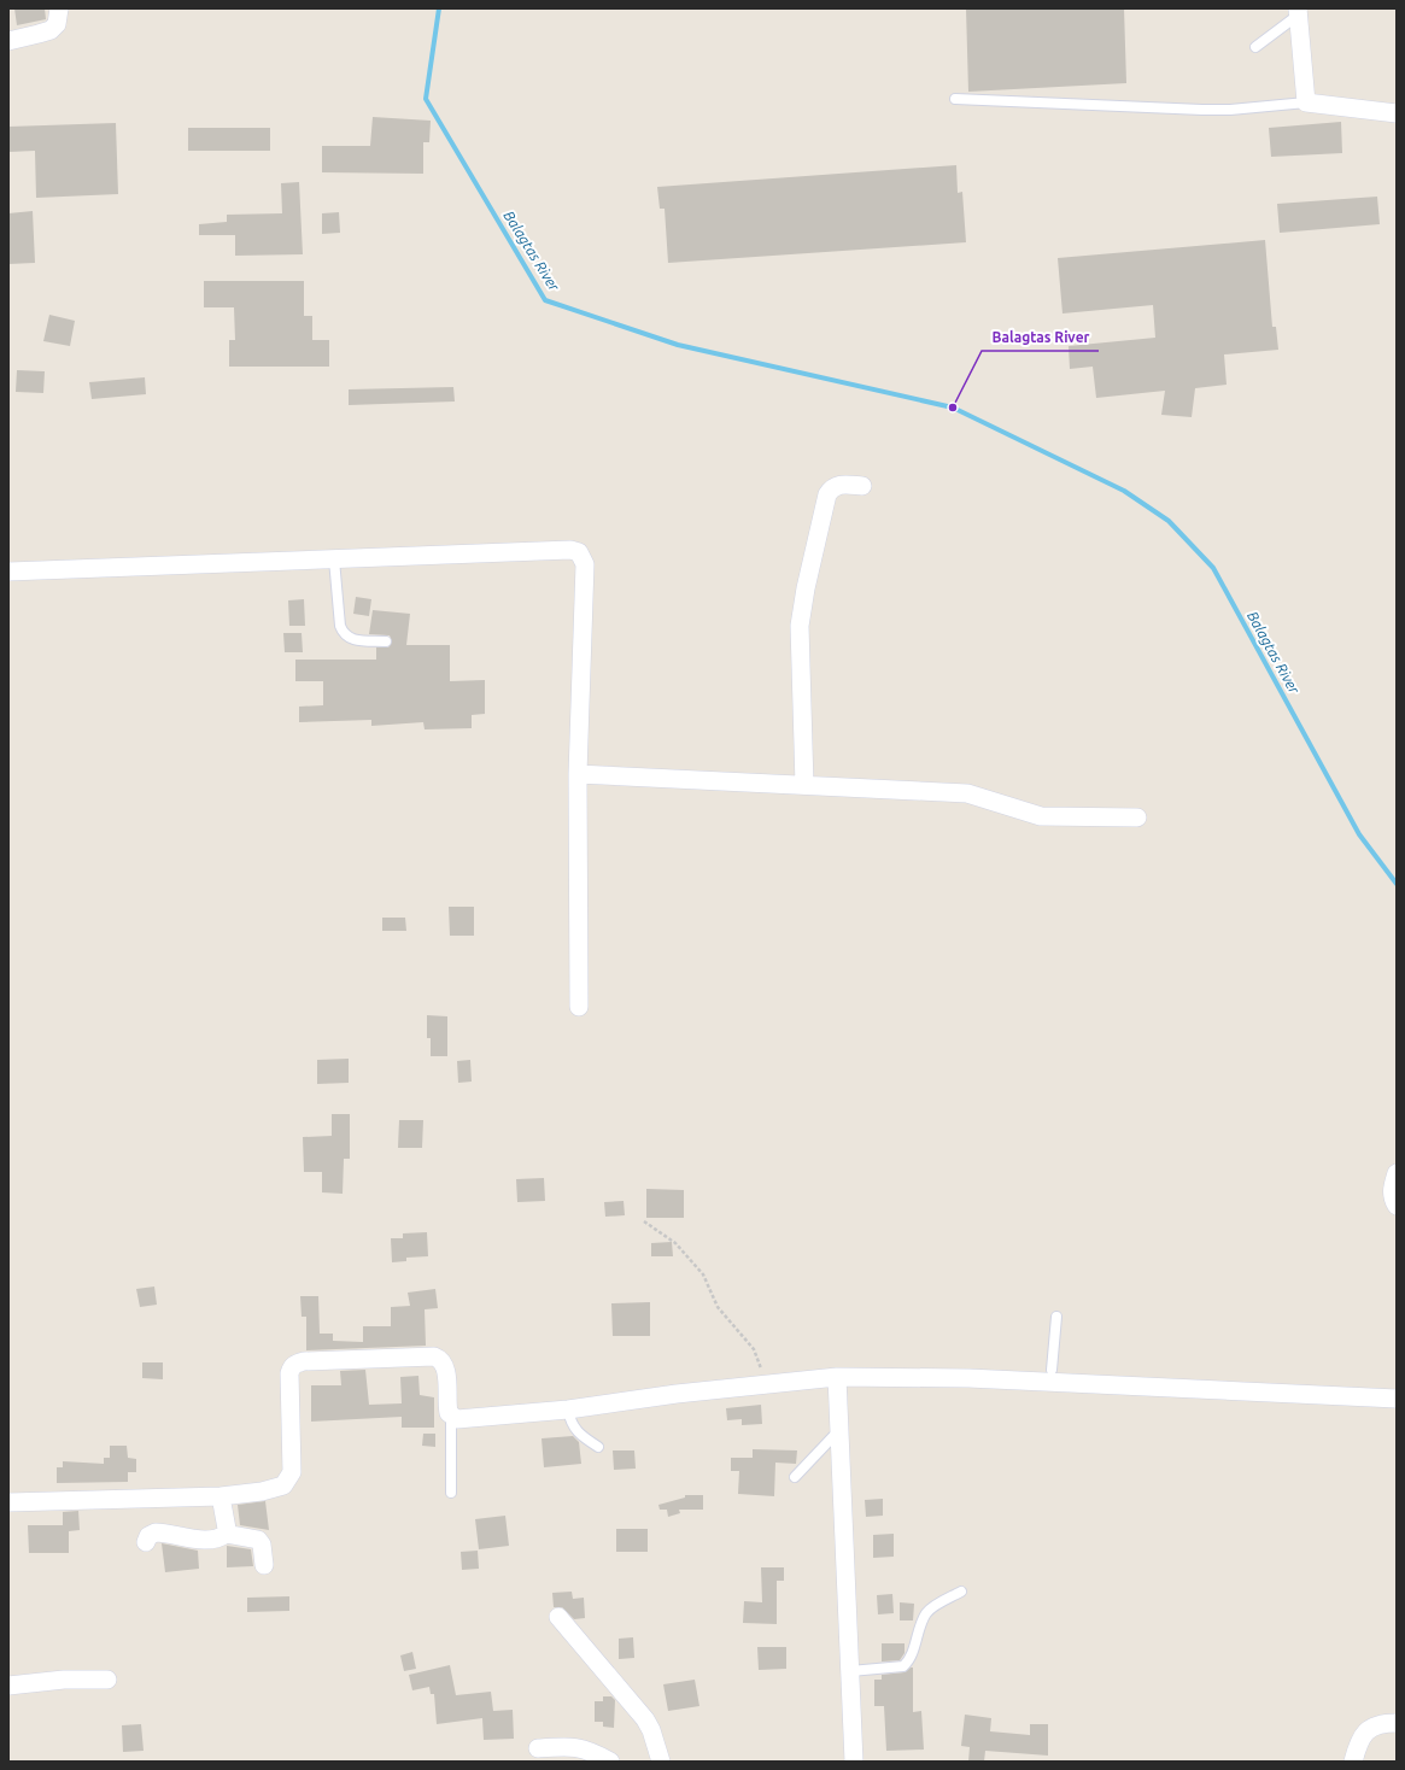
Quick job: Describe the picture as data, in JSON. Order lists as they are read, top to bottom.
{
  "water": ["Balagtas River"],
  "places": ["Balagtas River"]
}
